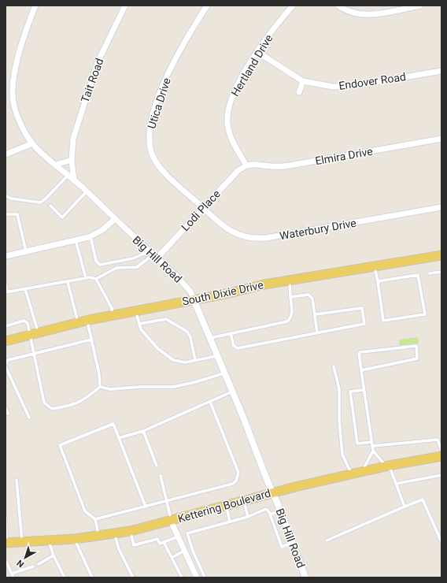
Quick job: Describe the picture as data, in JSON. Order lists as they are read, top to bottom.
{
  "streets": {
    "main road": ["South Dixie Drive", "Kettering Boulevard"],
    "street": [
      "Hertland Drive",
      "Tait Road",
      "Endover Road",
      "Utica Drive",
      "Elmira Drive",
      "Lodi Place",
      "Waterbury Drive",
      "Big Hill Road"
    ]
  },
  "crossings": [
    ["Hertland Drive", "Endover Road"],
    ["Hertland Drive", "Elmira Drive"],
    ["Hertland Drive", "Lodi Place"],
    ["Tait Road", "Big Hill Road"],
    ["Utica Drive", "Lodi Place"],
    ["Utica Drive", "Waterbury Drive"],
    ["Elmira Drive", "Lodi Place"],
    ["Lodi Place", "Waterbury Drive"],
    ["Lodi Place", "Big Hill Road"],
    ["Big Hill Road", "South Dixie Drive"],
    ["Big Hill Road", "Kettering Boulevard"]
  ],
  "north": "bottom left"
}
